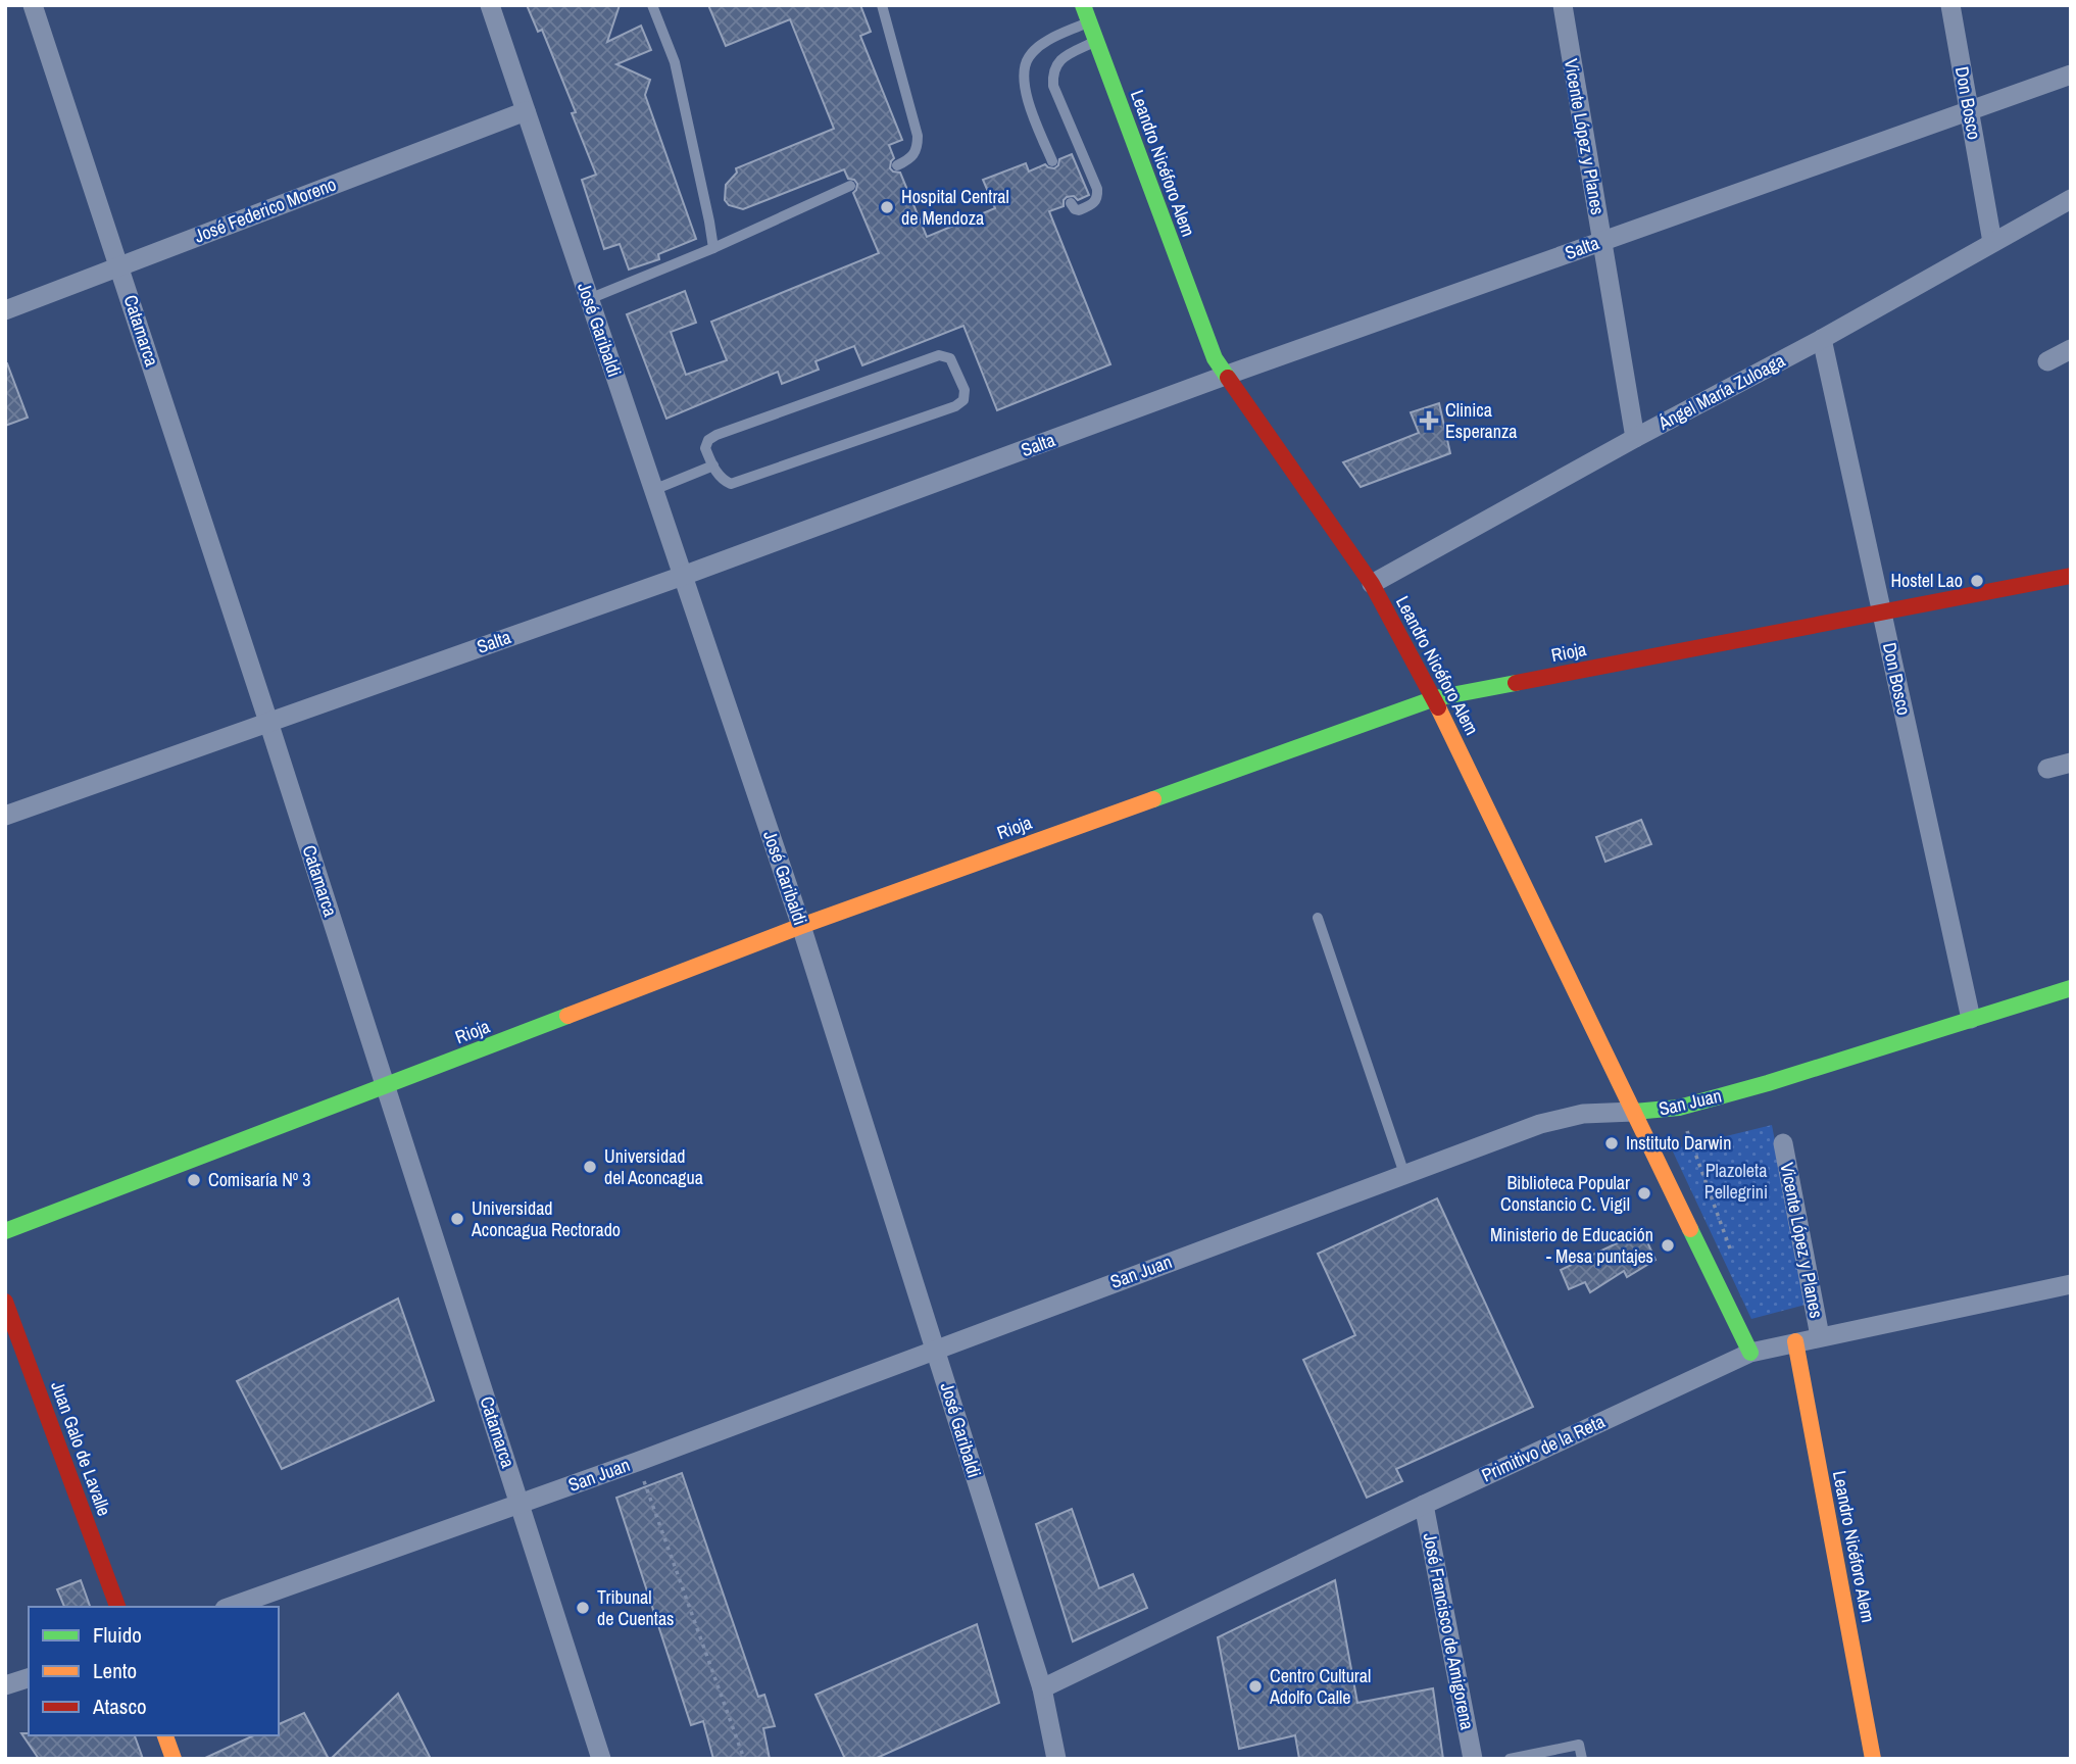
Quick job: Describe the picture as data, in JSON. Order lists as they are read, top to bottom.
{
  "streets": {
    "street": [
      "Don Bosco",
      "Vicente López y Planes",
      "Leandro Nicéforo Alem",
      "José Federico Moreno",
      "Salta",
      "José Garibaldi",
      "Catamarca",
      "Ángel María Zuloaga",
      "Rioja",
      "San Juan",
      "Juan Galo de Lavalle",
      "Primitivo de la Reta",
      "José Francisco de Amigorena"
    ]
  },
  "crossings": [
    ["Don Bosco", "Salta"],
    ["Don Bosco", "Ángel María Zuloaga"],
    ["Don Bosco", "Rioja"],
    ["Don Bosco", "San Juan"],
    ["Vicente López y Planes", "Salta"],
    ["Vicente López y Planes", "Ángel María Zuloaga"],
    ["Vicente López y Planes", "Primitivo de la Reta"],
    ["Leandro Nicéforo Alem", "Salta"],
    ["Leandro Nicéforo Alem", "Ángel María Zuloaga"],
    ["Leandro Nicéforo Alem", "Rioja"],
    ["Leandro Nicéforo Alem", "San Juan"],
    ["Leandro Nicéforo Alem", "Primitivo de la Reta"],
    ["José Federico Moreno", "José Garibaldi"],
    ["José Federico Moreno", "Catamarca"],
    ["Salta", "José Garibaldi"],
    ["Salta", "Catamarca"],
    ["José Garibaldi", "Rioja"],
    ["José Garibaldi", "San Juan"],
    ["José Garibaldi", "Primitivo de la Reta"],
    ["Catamarca", "Rioja"],
    ["Catamarca", "San Juan"],
    ["Primitivo de la Reta", "José Francisco de Amigorena"]
  ],
  "parks": ["Plazoleta Pellegrini"],
  "places": {
    "other": [
      "Hospital Central de Mendoza",
      "Hostel Lao",
      "Instituto Darwin",
      "Universidad del Aconcagua",
      "Comisaría Nº 3",
      "Biblioteca Popular Constancio C. Vigil",
      "Universidad Aconcagua Rectorado",
      "Ministerio de Educación - Mesa puntajes",
      "Tribunal de Cuentas",
      "Centro Cultural Adolfo Calle"
    ],
    "health": ["Clinica Esperanza"]
  },
  "legend": ["Fluido", "Lento", "Atasco"]
}
